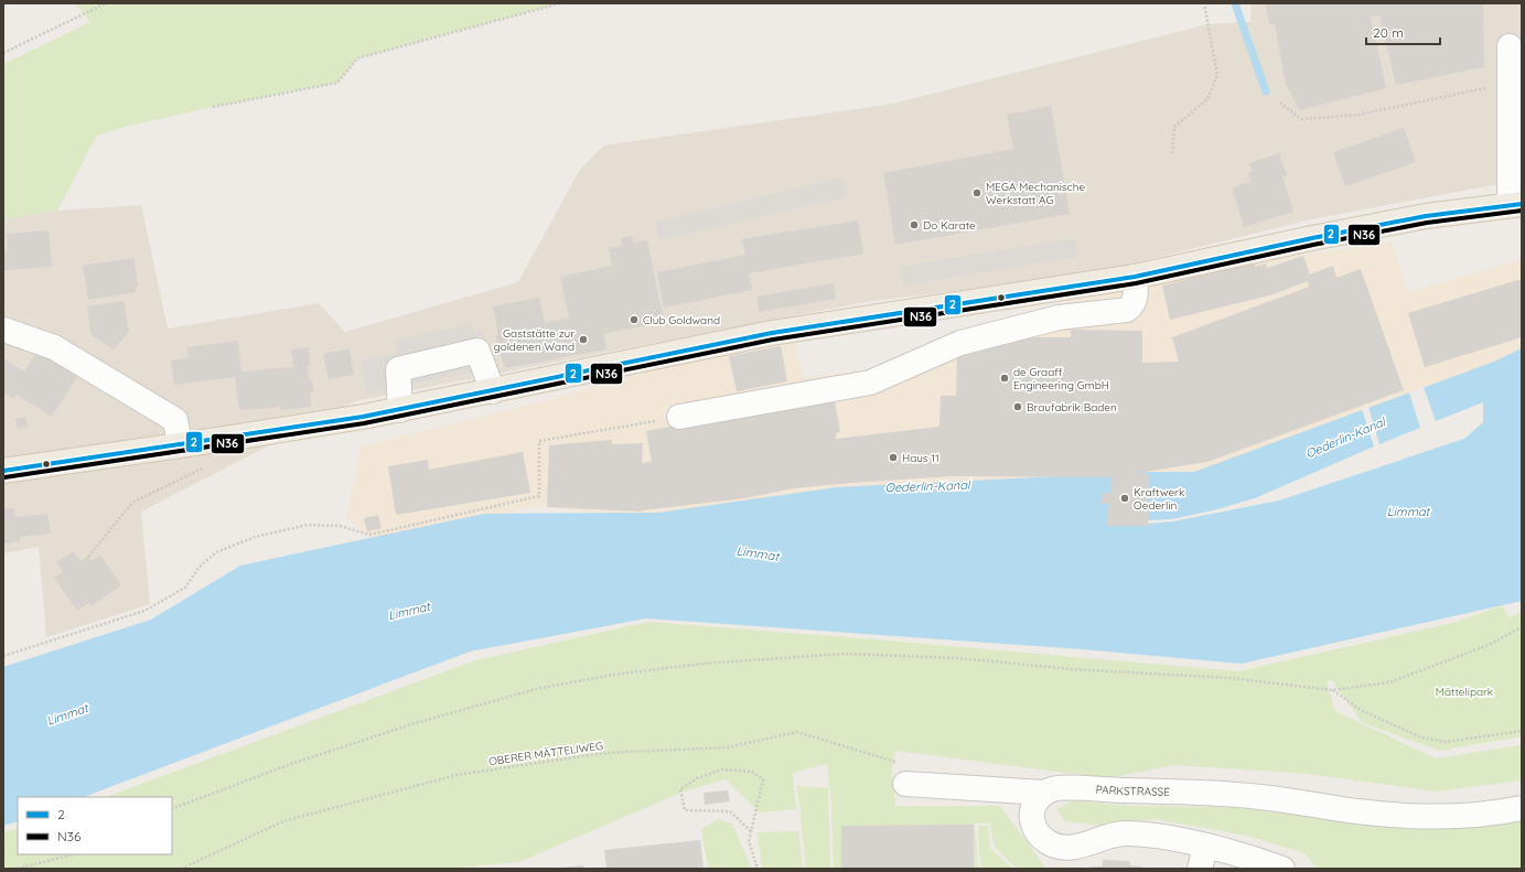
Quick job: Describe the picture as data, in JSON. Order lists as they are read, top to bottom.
{
  "streets": {
    "street": ["PARKSTRASSE"],
    "path": ["OBERER MÄTTELIWEG"]
  },
  "crossings": [
    ["OBERER MÄTTELIWEG", "PARKSTRASSE"]
  ],
  "water": ["Oederlin-Kanal", "Limmat"],
  "parks": ["Mättelipark"],
  "places": [
    "MEGA Mechanische Werkstatt AG",
    "Do Karate",
    "Club Goldwand",
    "Gaststätte zur goldenen Wand",
    "de Graaff Engineering GmbH",
    "Braufabrik Baden",
    "Haus 11",
    "Kraftwerk Oederlin"
  ],
  "lines": ["transit line 2", "transit line N36"],
  "legend": ["2", "N36"],
  "scale_bar": "20 m"
}
